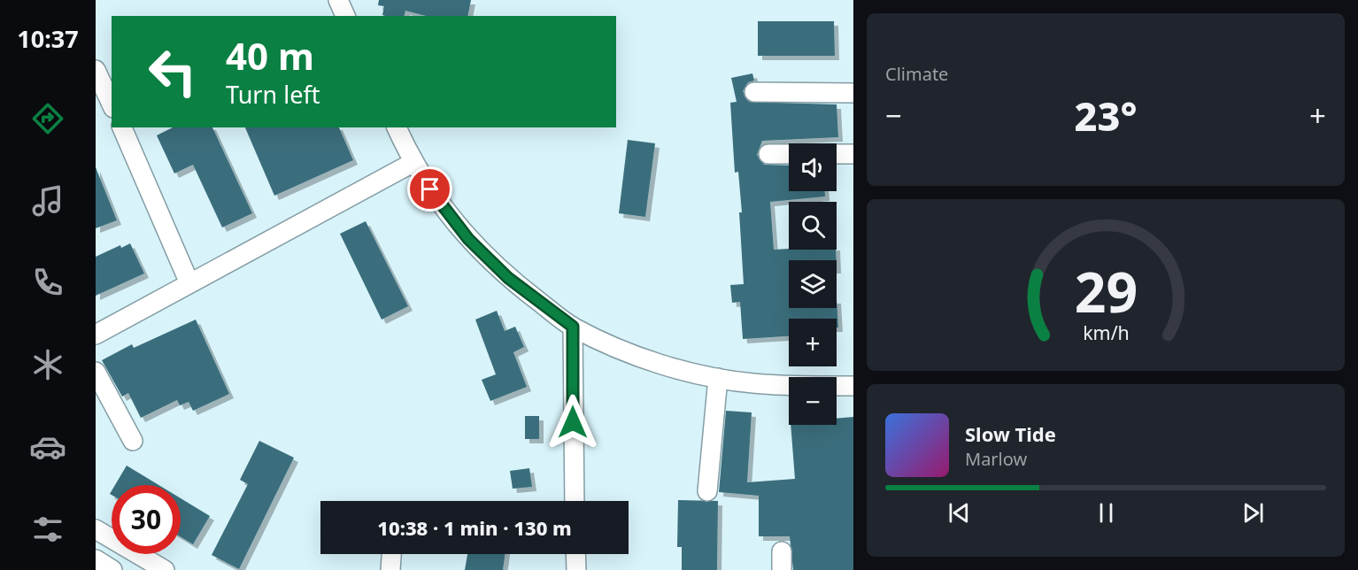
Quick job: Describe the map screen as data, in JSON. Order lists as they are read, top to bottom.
{
  "page": {
    "tabs": "10:37",
    "tile": "Climate",
    "turn": ["40 m", "Turn left"],
    "heat": ["−", "23°", "+"],
    "map_buttons": ["+", "−"],
    "song": ["Slow Tide", "Marlow"],
    "limit": "30",
    "trip": "10:38 · 1 min · 130 m",
    "gauge": ["29", "km/h"]
  }
}
